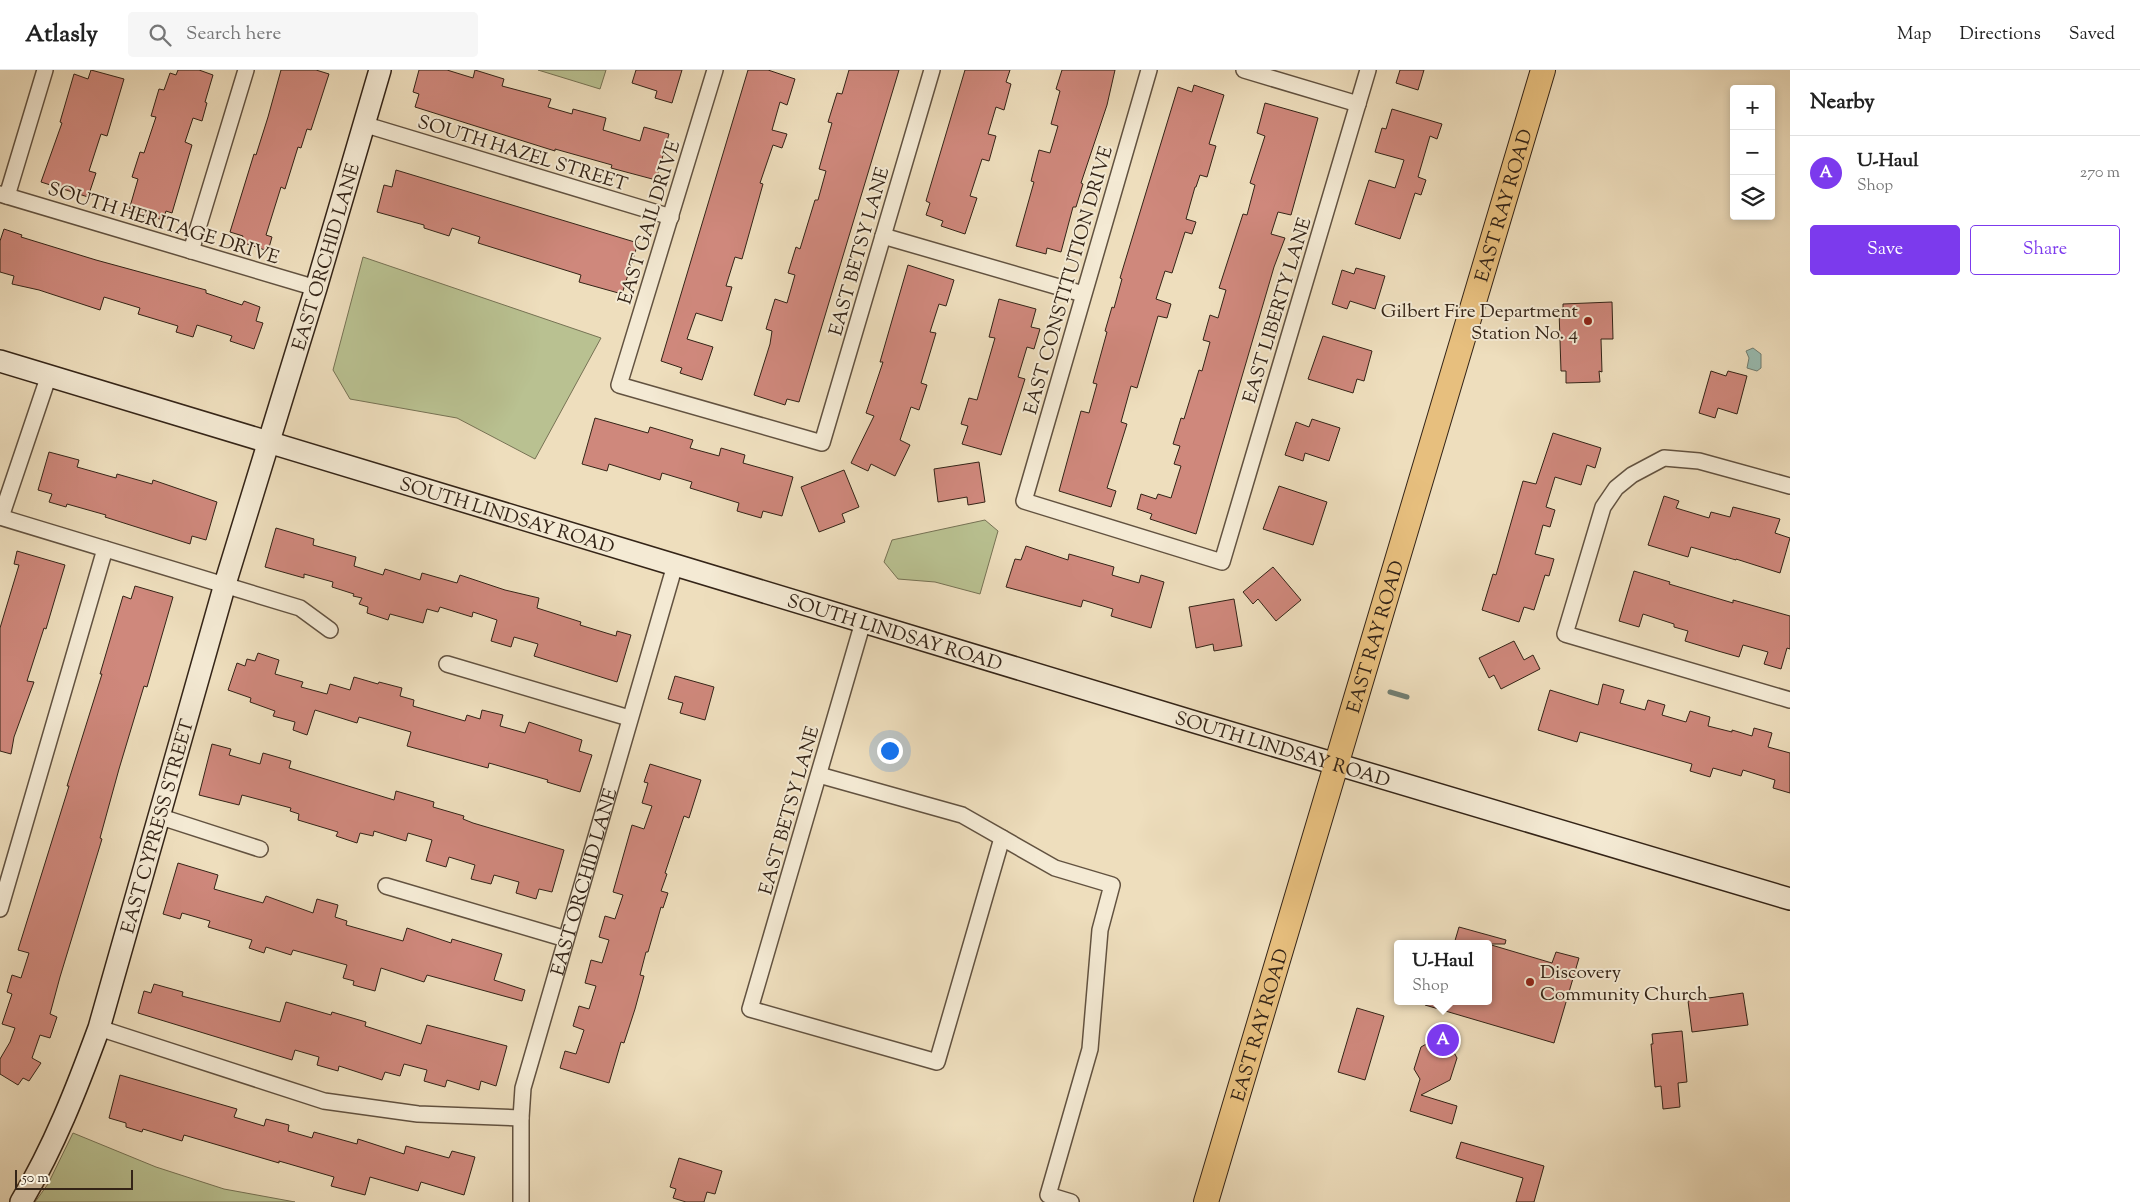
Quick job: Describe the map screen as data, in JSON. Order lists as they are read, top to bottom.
{
  "streets": {
    "main road": [
      "EAST RAY ROAD",
      "EAST ORCHID LANE",
      "SOUTH LINDSAY ROAD",
      "EAST CYPRESS STREET"
    ],
    "street": [
      "SOUTH HAZEL STREET",
      "SOUTH HERITAGE DRIVE",
      "EAST GAIL DRIVE",
      "EAST BETSY LANE",
      "EAST CONSTITUTION DRIVE",
      "EAST LIBERTY LANE"
    ]
  },
  "crossings": [
    ["SOUTH HAZEL STREET", "EAST GAIL DRIVE"],
    ["SOUTH HAZEL STREET", "EAST ORCHID LANE"],
    ["EAST RAY ROAD", "SOUTH LINDSAY ROAD"],
    ["SOUTH HERITAGE DRIVE", "EAST ORCHID LANE"],
    ["EAST GAIL DRIVE", "EAST BETSY LANE"],
    ["EAST BETSY LANE", "SOUTH LINDSAY ROAD"],
    ["EAST ORCHID LANE", "SOUTH LINDSAY ROAD"],
    ["EAST ORCHID LANE", "EAST CYPRESS STREET"],
    ["EAST CONSTITUTION DRIVE", "EAST LIBERTY LANE"],
    ["SOUTH LINDSAY ROAD", "EAST CYPRESS STREET"]
  ],
  "places": ["Gilbert Fire Department Station No. 4", "Discovery Community Church"],
  "scale_bar": "50 m",
  "page": {
    "header": "Atlasly",
    "search": "Search here",
    "nav": ["Map", "Directions", "Saved"],
    "heading": "Nearby",
    "map_buttons": ["+", "−"],
    "list": [
      {
        "mark": "A",
        "name": "U-Haul",
        "note": "Shop",
        "value": "270 m"
      }
    ],
    "buttons": ["Save", "Share"],
    "popup": ["U-Haul", "Shop"],
    "pins": "A",
    "scale": "50 m"
  }
}
